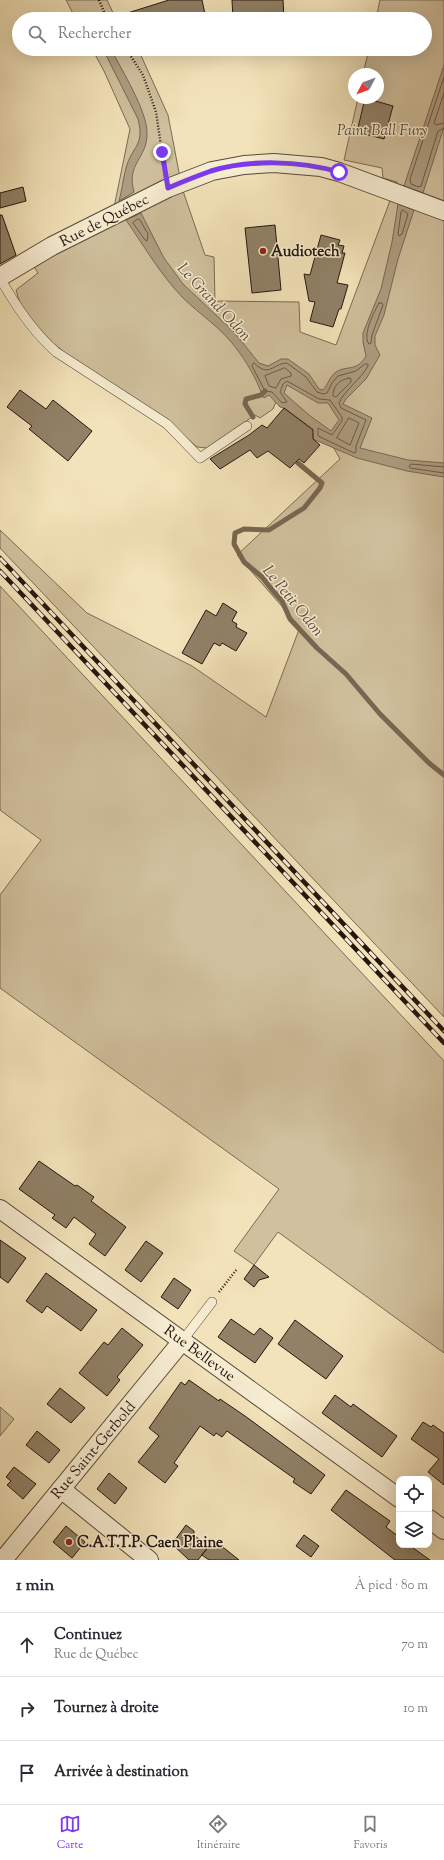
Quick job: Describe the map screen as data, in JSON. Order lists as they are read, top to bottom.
{
  "streets": {
    "street": ["Rue de Québec", "Rue Bellevue", "Rue Saint-Gerbold"]
  },
  "crossings": [
    ["Rue Bellevue", "Rue Saint-Gerbold"]
  ],
  "water": ["Le Grand Odon", "Le Petit Odon"],
  "parks": ["Paint Ball Fury"],
  "places": ["Audiotech", "C.A.T.T.P. Caen Plaine"],
  "north": "bottom left",
  "page": {
    "search": "Rechercher",
    "heading": ["1 min", "À pied · 80 m"],
    "list": [
      ["Continuez", "Rue de Québec", "70 m"],
      ["Tournez à droite", "10 m"],
      "Arrivée à destination"
    ],
    "nav": ["Carte", "Itinéraire", "Favoris"]
  }
}
